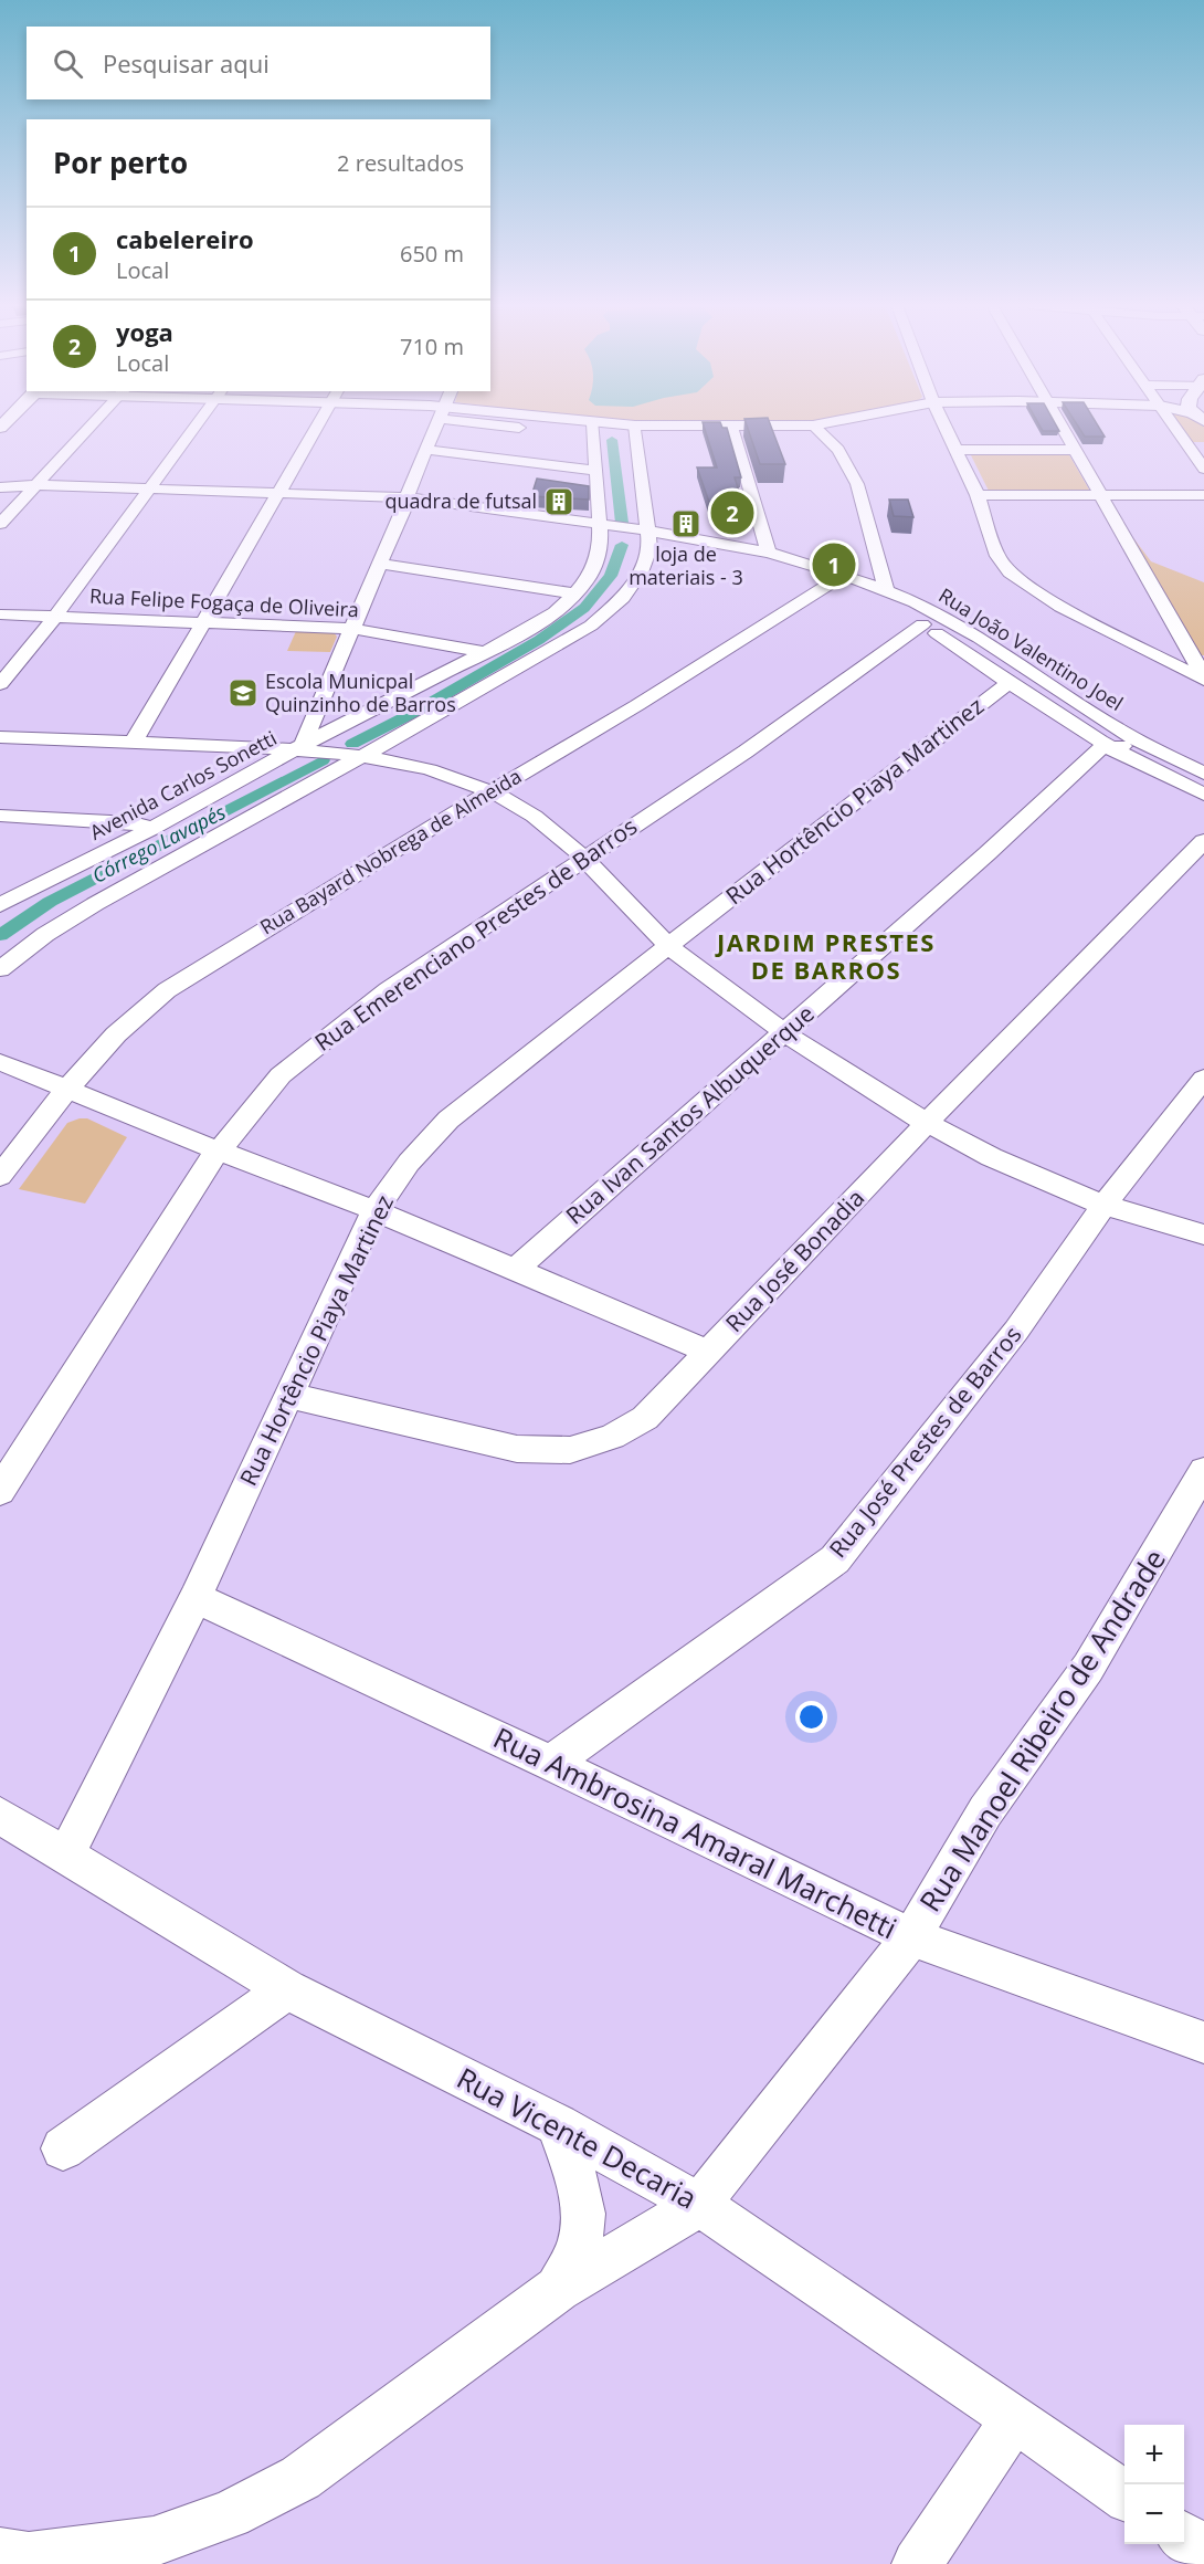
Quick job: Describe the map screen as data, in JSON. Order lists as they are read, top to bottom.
{
  "streets": {
    "street": [
      "Rua Felipe Fogaça de Oliveira",
      "Rua João Valentino Joel",
      "Avenida Carlos Sonetti",
      "Rua Hortêncio Piaya Martinez",
      "Rua Bayard Nobrega de Almeida",
      "Rua Emerenciano Prestes de Barros",
      "Rua Ivan Santos Albuquerque",
      "Rua José Bonadia",
      "Rua José Prestes de Barros",
      "Rua Manoel Ribeiro de Andrade",
      "Rua Ambrosina Amaral Marchetti",
      "Rua Vicente Decaria"
    ]
  },
  "crossings": [
    ["Rua Felipe Fogaça de Oliveira", "Avenida Carlos Sonetti"],
    ["Rua João Valentino Joel", "Avenida Carlos Sonetti"],
    ["Rua João Valentino Joel", "Rua Hortêncio Piaya Martinez"],
    ["Rua João Valentino Joel", "Rua Bayard Nobrega de Almeida"],
    ["Rua João Valentino Joel", "Rua Emerenciano Prestes de Barros"],
    ["Rua João Valentino Joel", "Rua Ivan Santos Albuquerque"],
    ["Rua Hortêncio Piaya Martinez", "Rua José Bonadia"],
    ["Rua Hortêncio Piaya Martinez", "Rua Ambrosina Amaral Marchetti"],
    ["Rua Hortêncio Piaya Martinez", "Rua Vicente Decaria"],
    ["Rua José Prestes de Barros", "Rua Ambrosina Amaral Marchetti"],
    ["Rua Manoel Ribeiro de Andrade", "Rua Ambrosina Amaral Marchetti"],
    ["Rua Manoel Ribeiro de Andrade", "Rua Vicente Decaria"]
  ],
  "districts": ["JARDIM PRESTES DE BARROS"],
  "water": ["Córrego Lavapés"],
  "places": {
    "building": ["quadra de futsal", "loja de materiais - 3"],
    "school or university": ["Escola Municpal Quinzinho de Barros"]
  },
  "page": {
    "search": "Pesquisar aqui",
    "heading": ["Por perto", "2 resultados"],
    "list": [
      {
        "mark": "1",
        "name": "cabelereiro",
        "note": "Local",
        "value": "650 m"
      },
      {
        "mark": "2",
        "name": "yoga",
        "note": "Local",
        "value": "710 m"
      }
    ],
    "pins": ["2", "1"],
    "map_buttons": ["+", "−"]
  }
}
